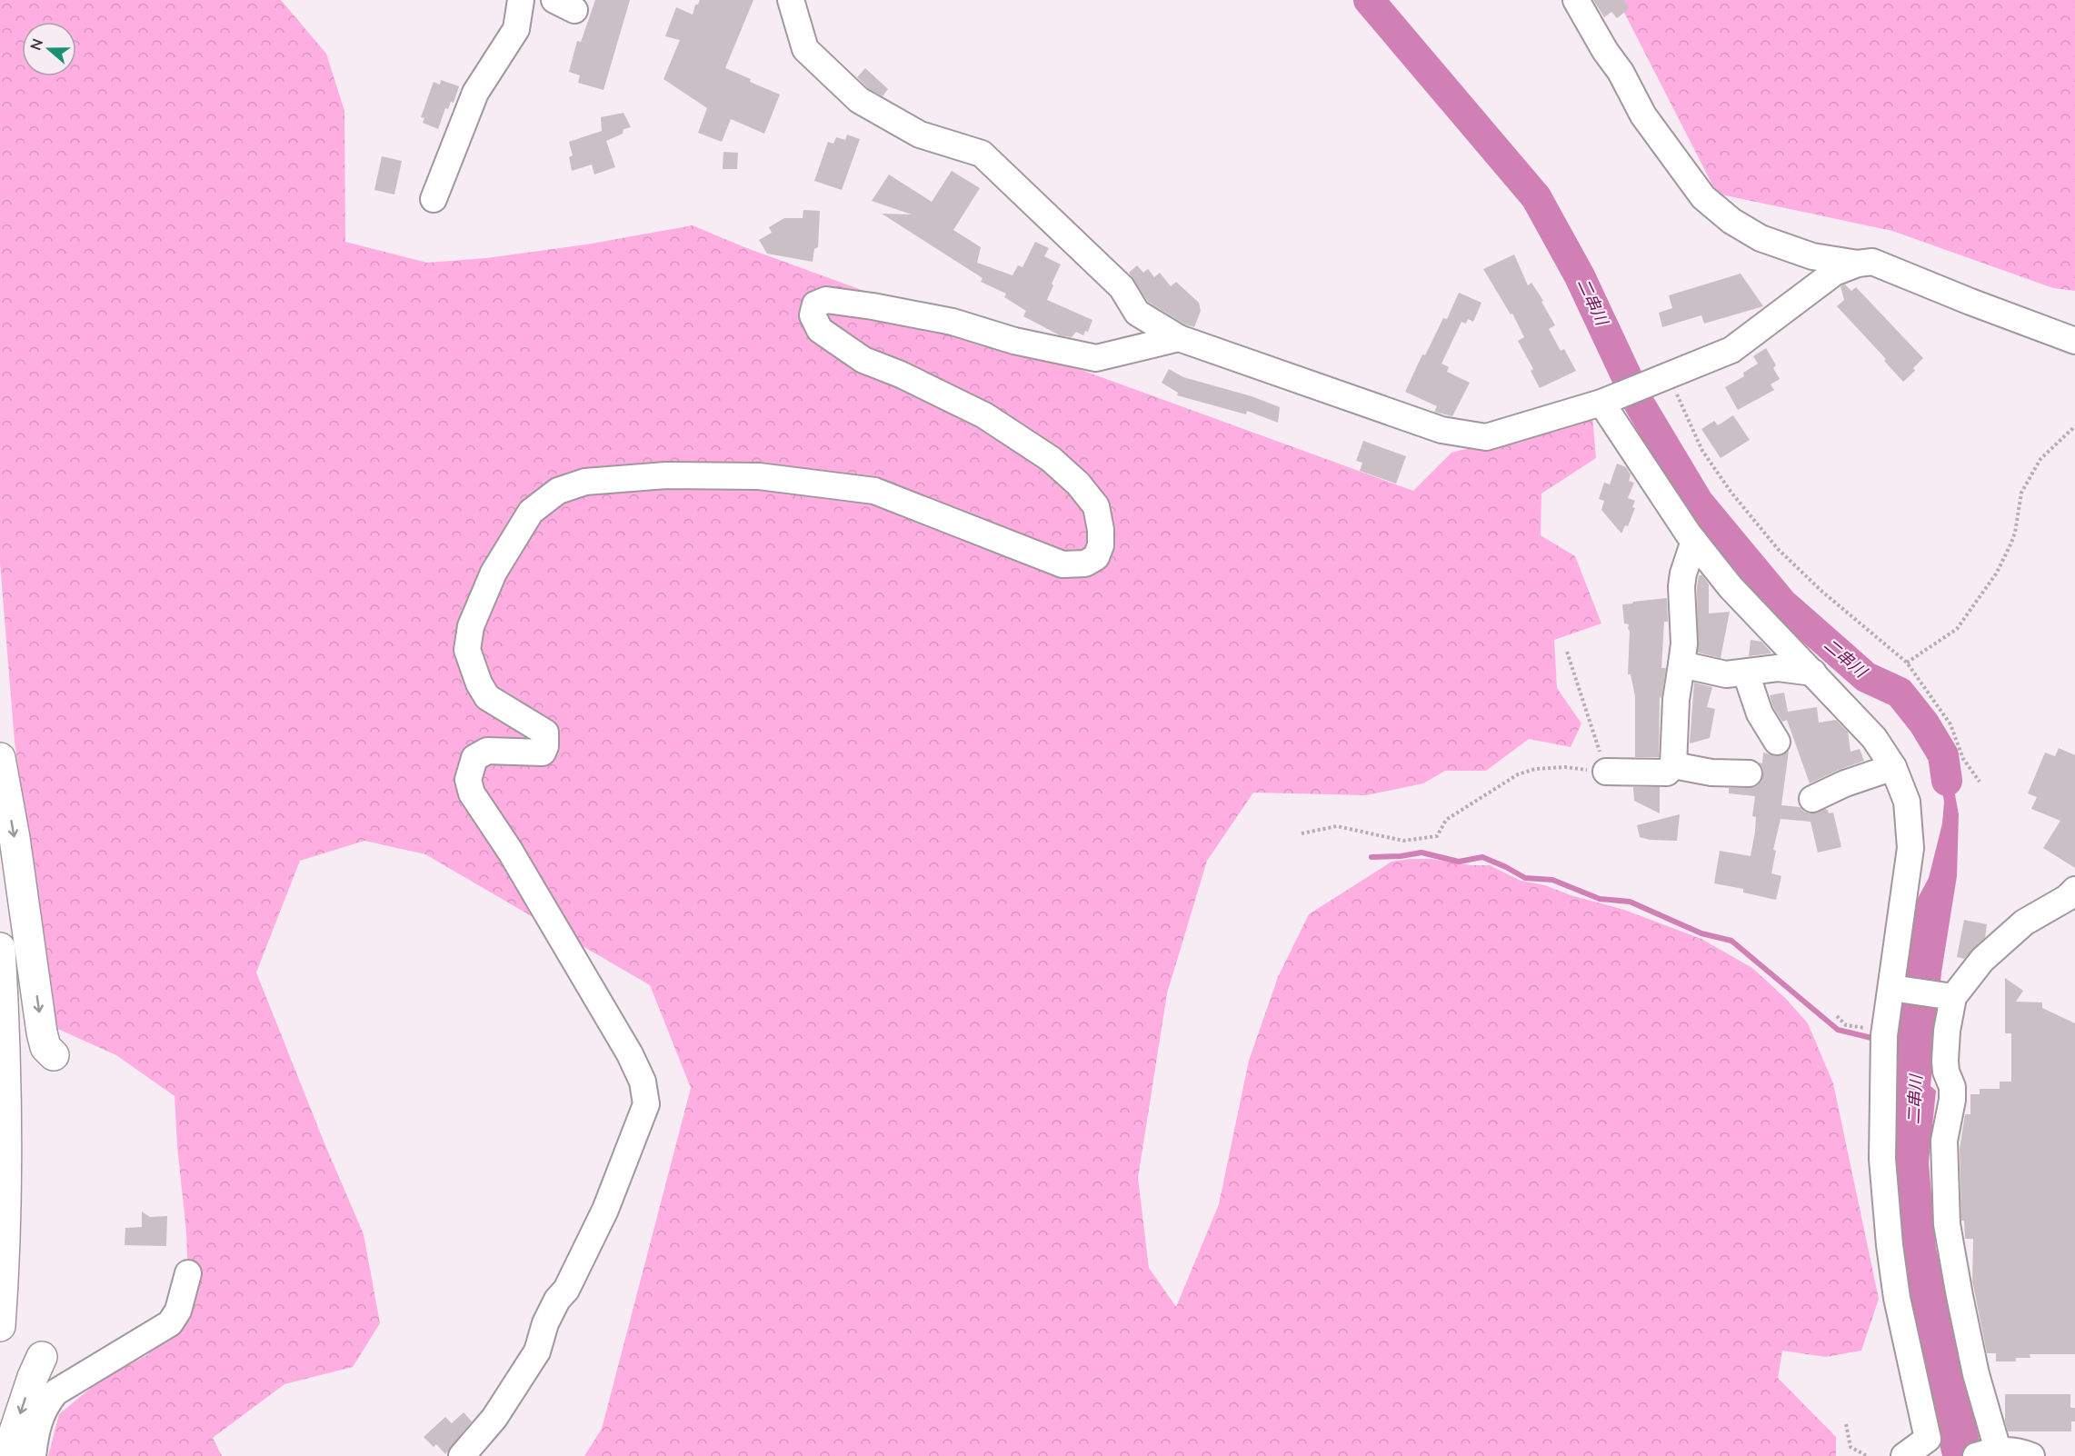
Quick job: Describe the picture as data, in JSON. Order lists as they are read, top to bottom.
{
  "water": ["二串川"],
  "north": "left"
}
